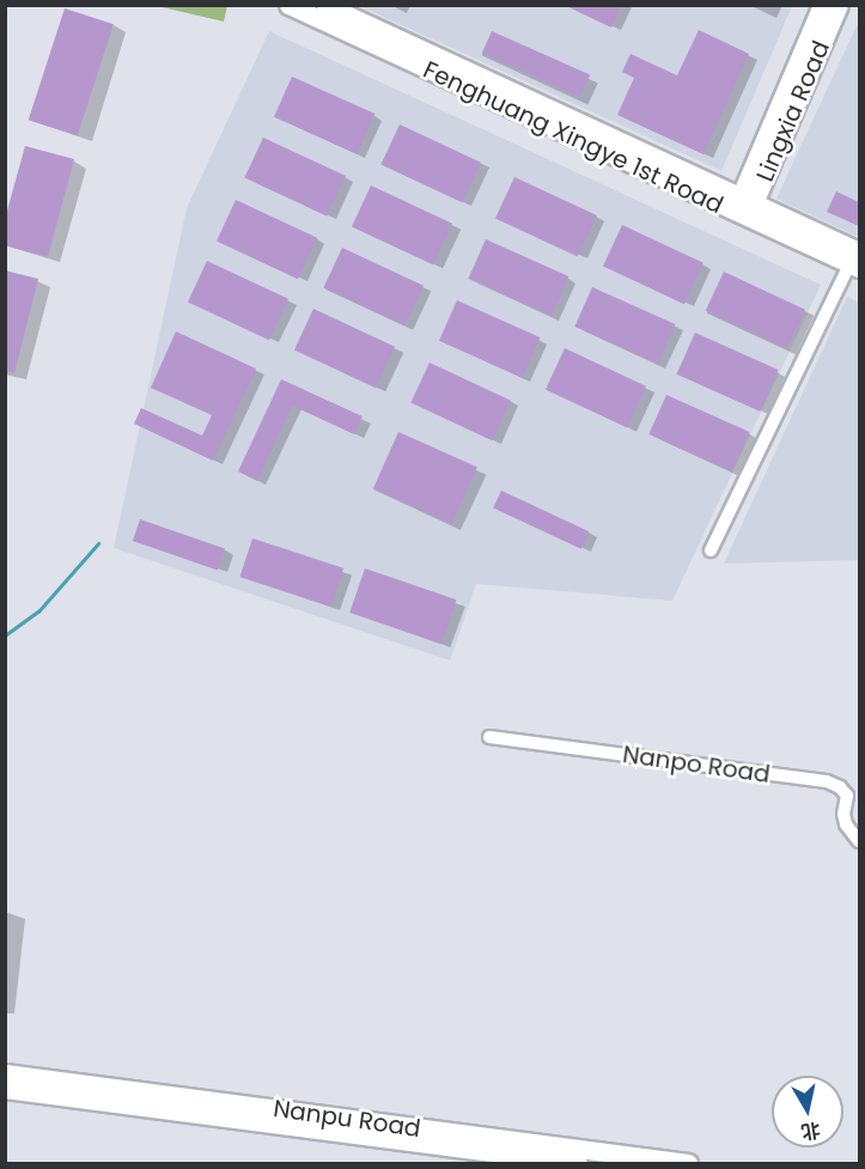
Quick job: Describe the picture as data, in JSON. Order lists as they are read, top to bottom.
{
  "streets": {
    "street": [
      "Lingxia Road",
      "Fenghuang Xingye 1st Road",
      "Nanpo Road",
      "Nanpu Road"
    ]
  },
  "crossings": [
    ["Lingxia Road", "Fenghuang Xingye 1st Road"]
  ],
  "north": "bottom"
}
